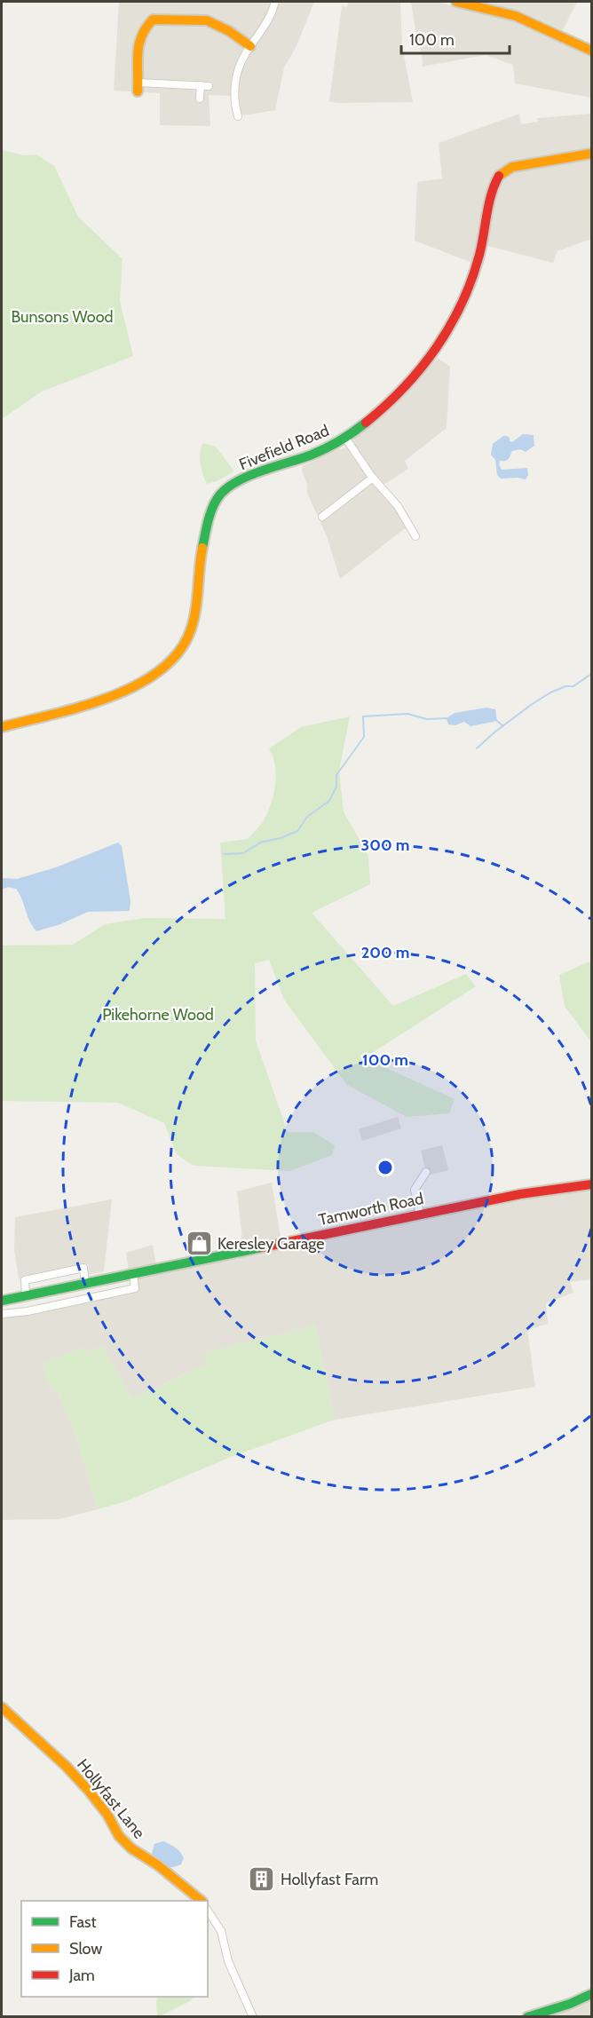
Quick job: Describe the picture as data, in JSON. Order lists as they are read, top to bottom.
{
  "streets": {
    "street": ["Fivefield Road", "Tamworth Road", "Hollyfast Lane"]
  },
  "parks": ["Bunsons Wood", "Pikehorne Wood"],
  "places": {
    "shop": ["Keresley Garage"],
    "building": ["Hollyfast Farm"]
  },
  "legend": ["Fast", "Slow", "Jam"],
  "scale_bar": "100 m",
  "rings": ["300 m", "200 m", "100 m"]
}
